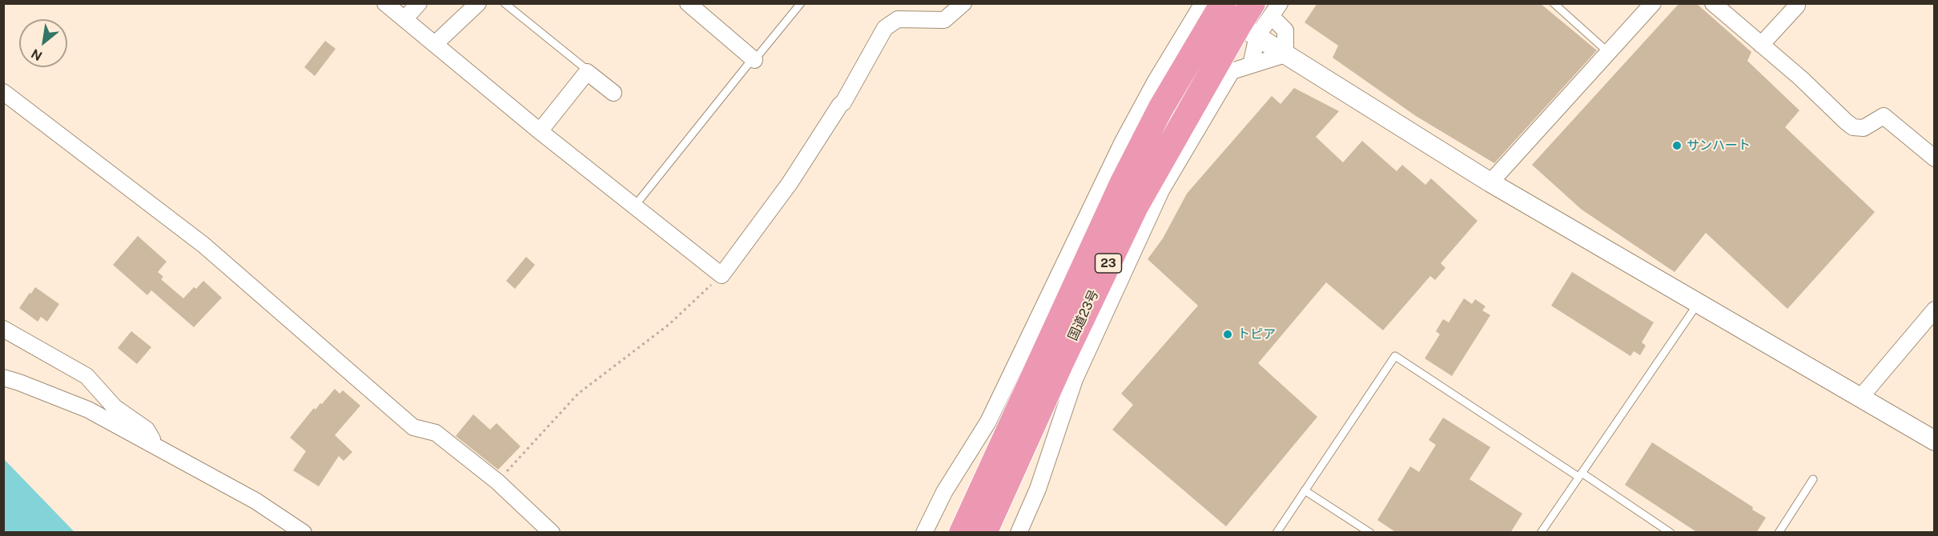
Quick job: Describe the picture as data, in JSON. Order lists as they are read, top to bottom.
{
  "streets": {
    "highway": ["23", "国道23号"]
  },
  "places": ["サンハート", "トピア"],
  "north": "bottom left"
}
